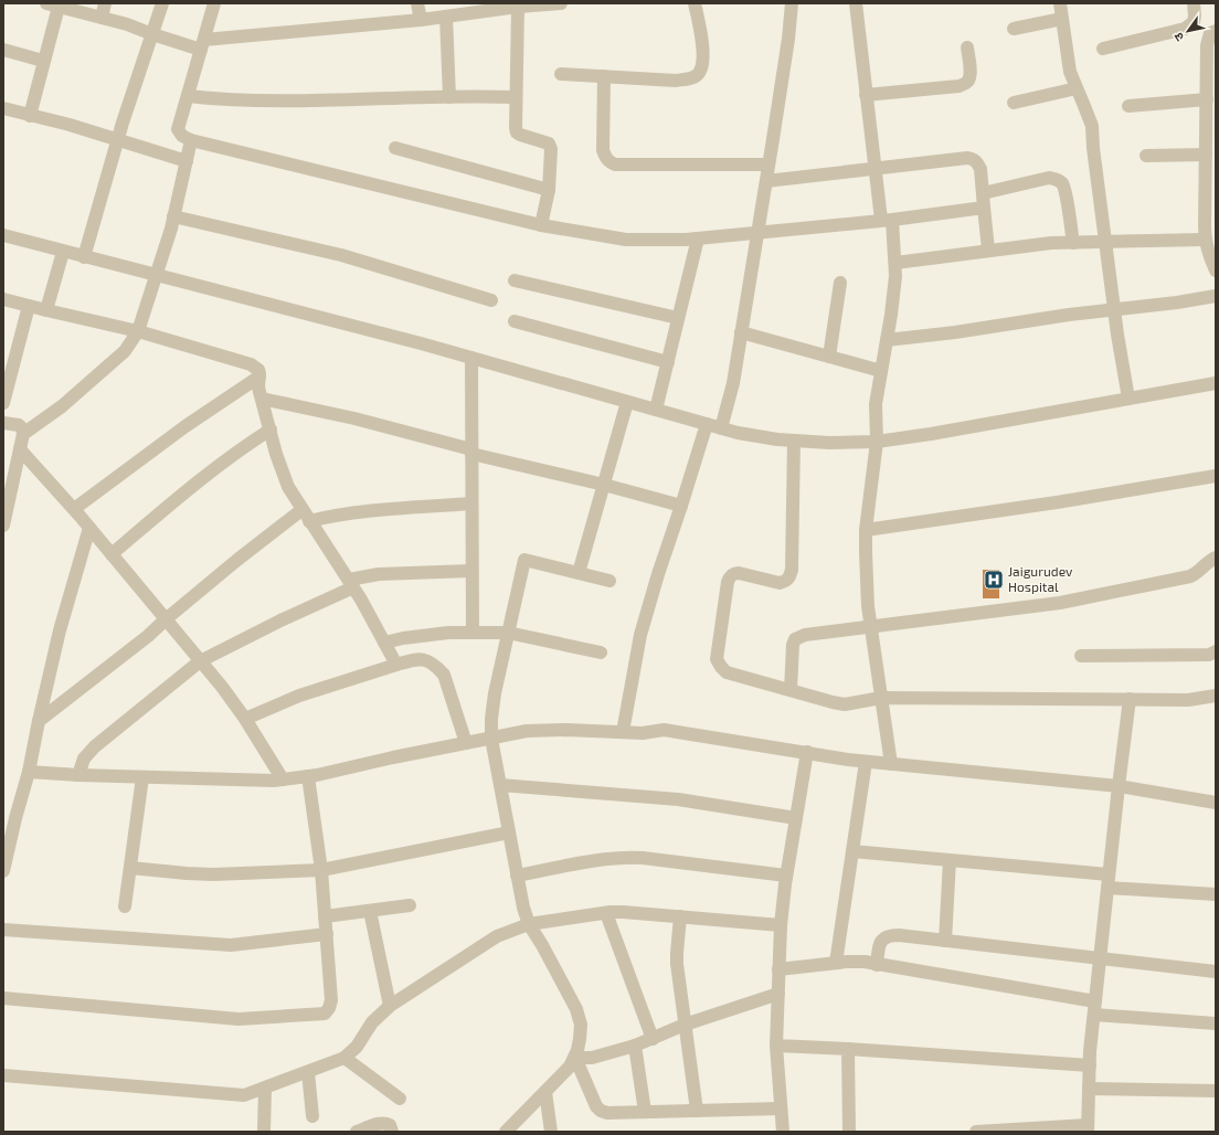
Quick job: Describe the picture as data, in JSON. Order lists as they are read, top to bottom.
{
  "places": {
    "hospital": ["Jaigurudev Hospital"]
  },
  "north": "bottom left"
}
